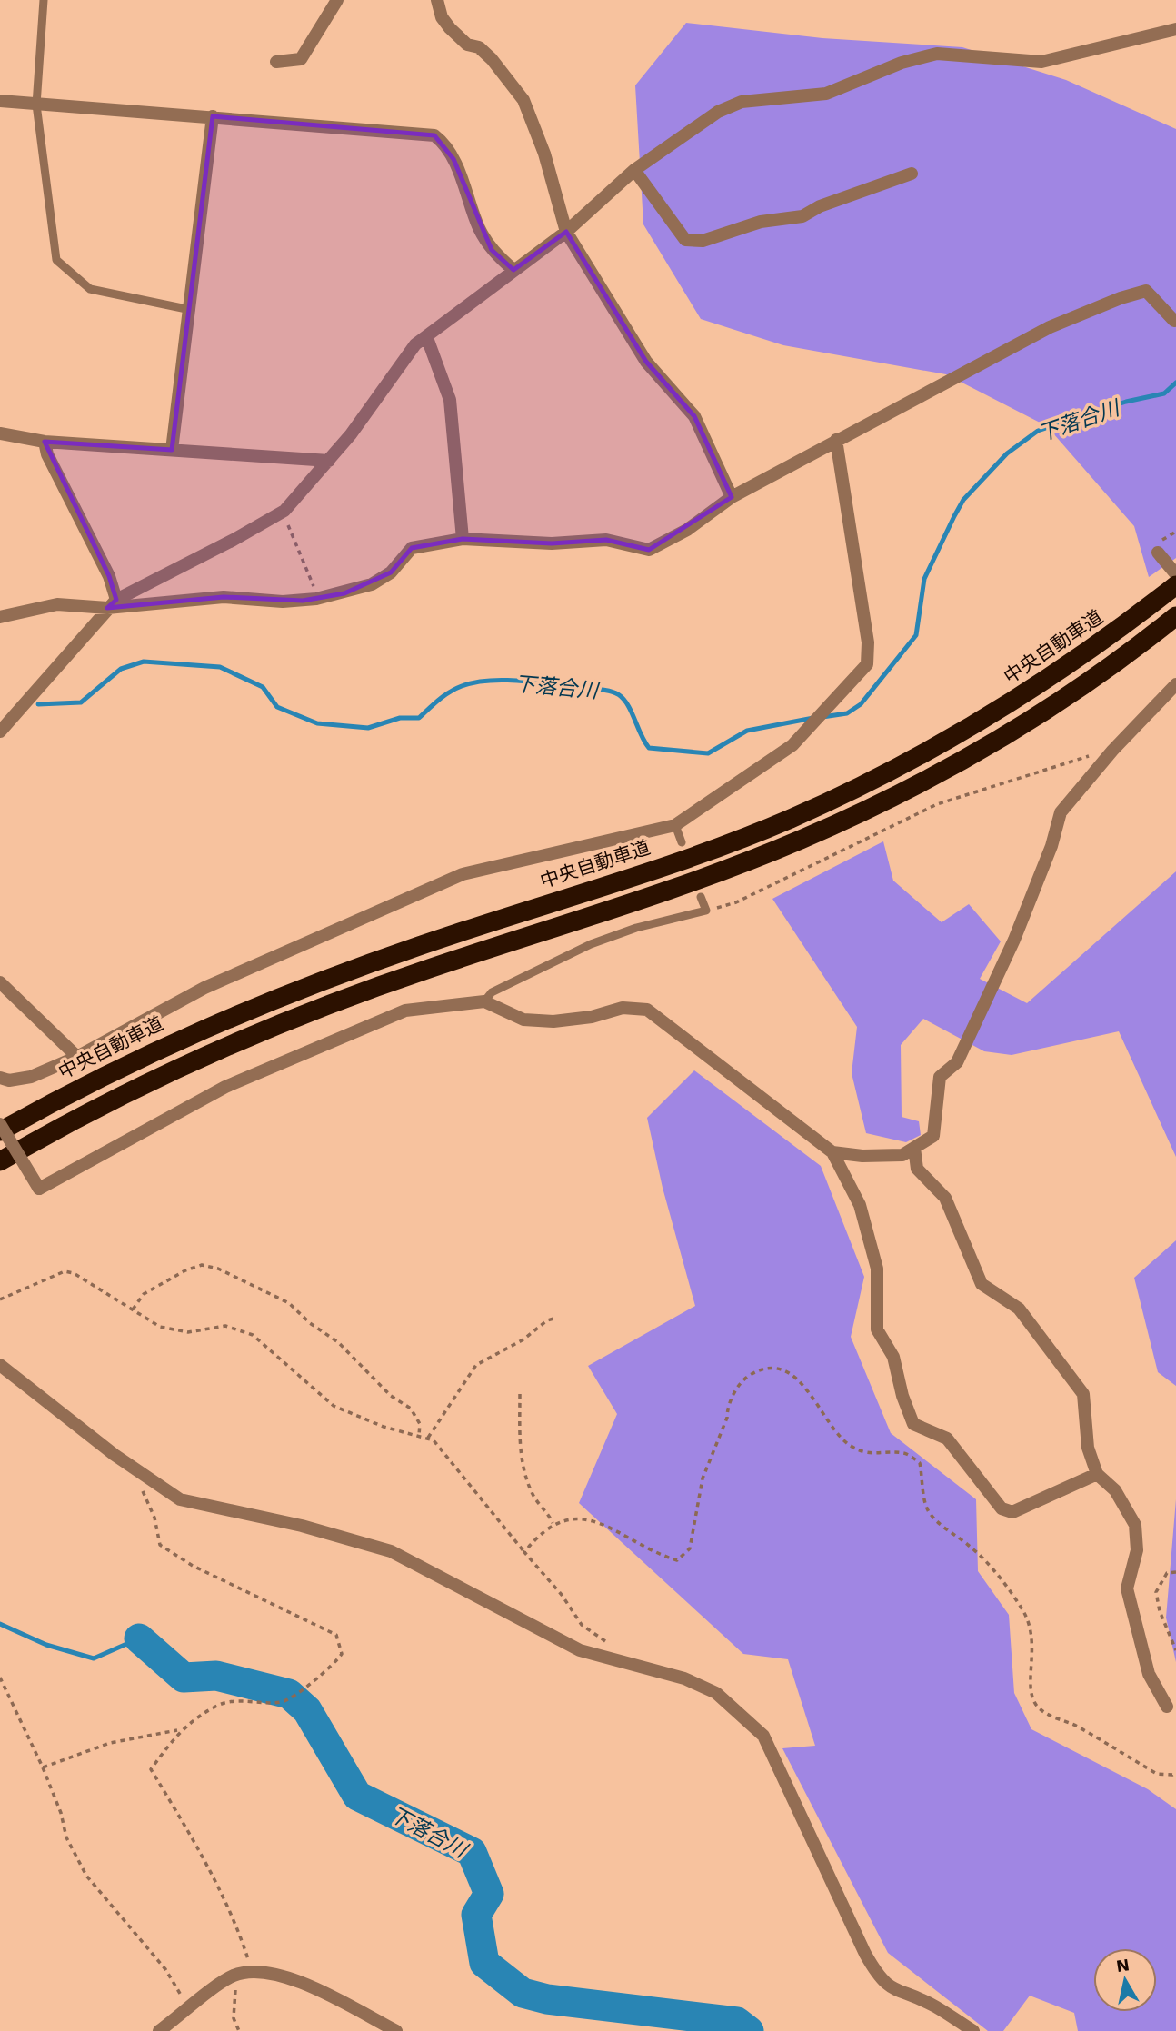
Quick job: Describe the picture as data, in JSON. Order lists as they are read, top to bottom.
{
  "streets": {
    "highway": ["中央自動車道"]
  },
  "water": ["下落合川"],
  "north": "top"
}
